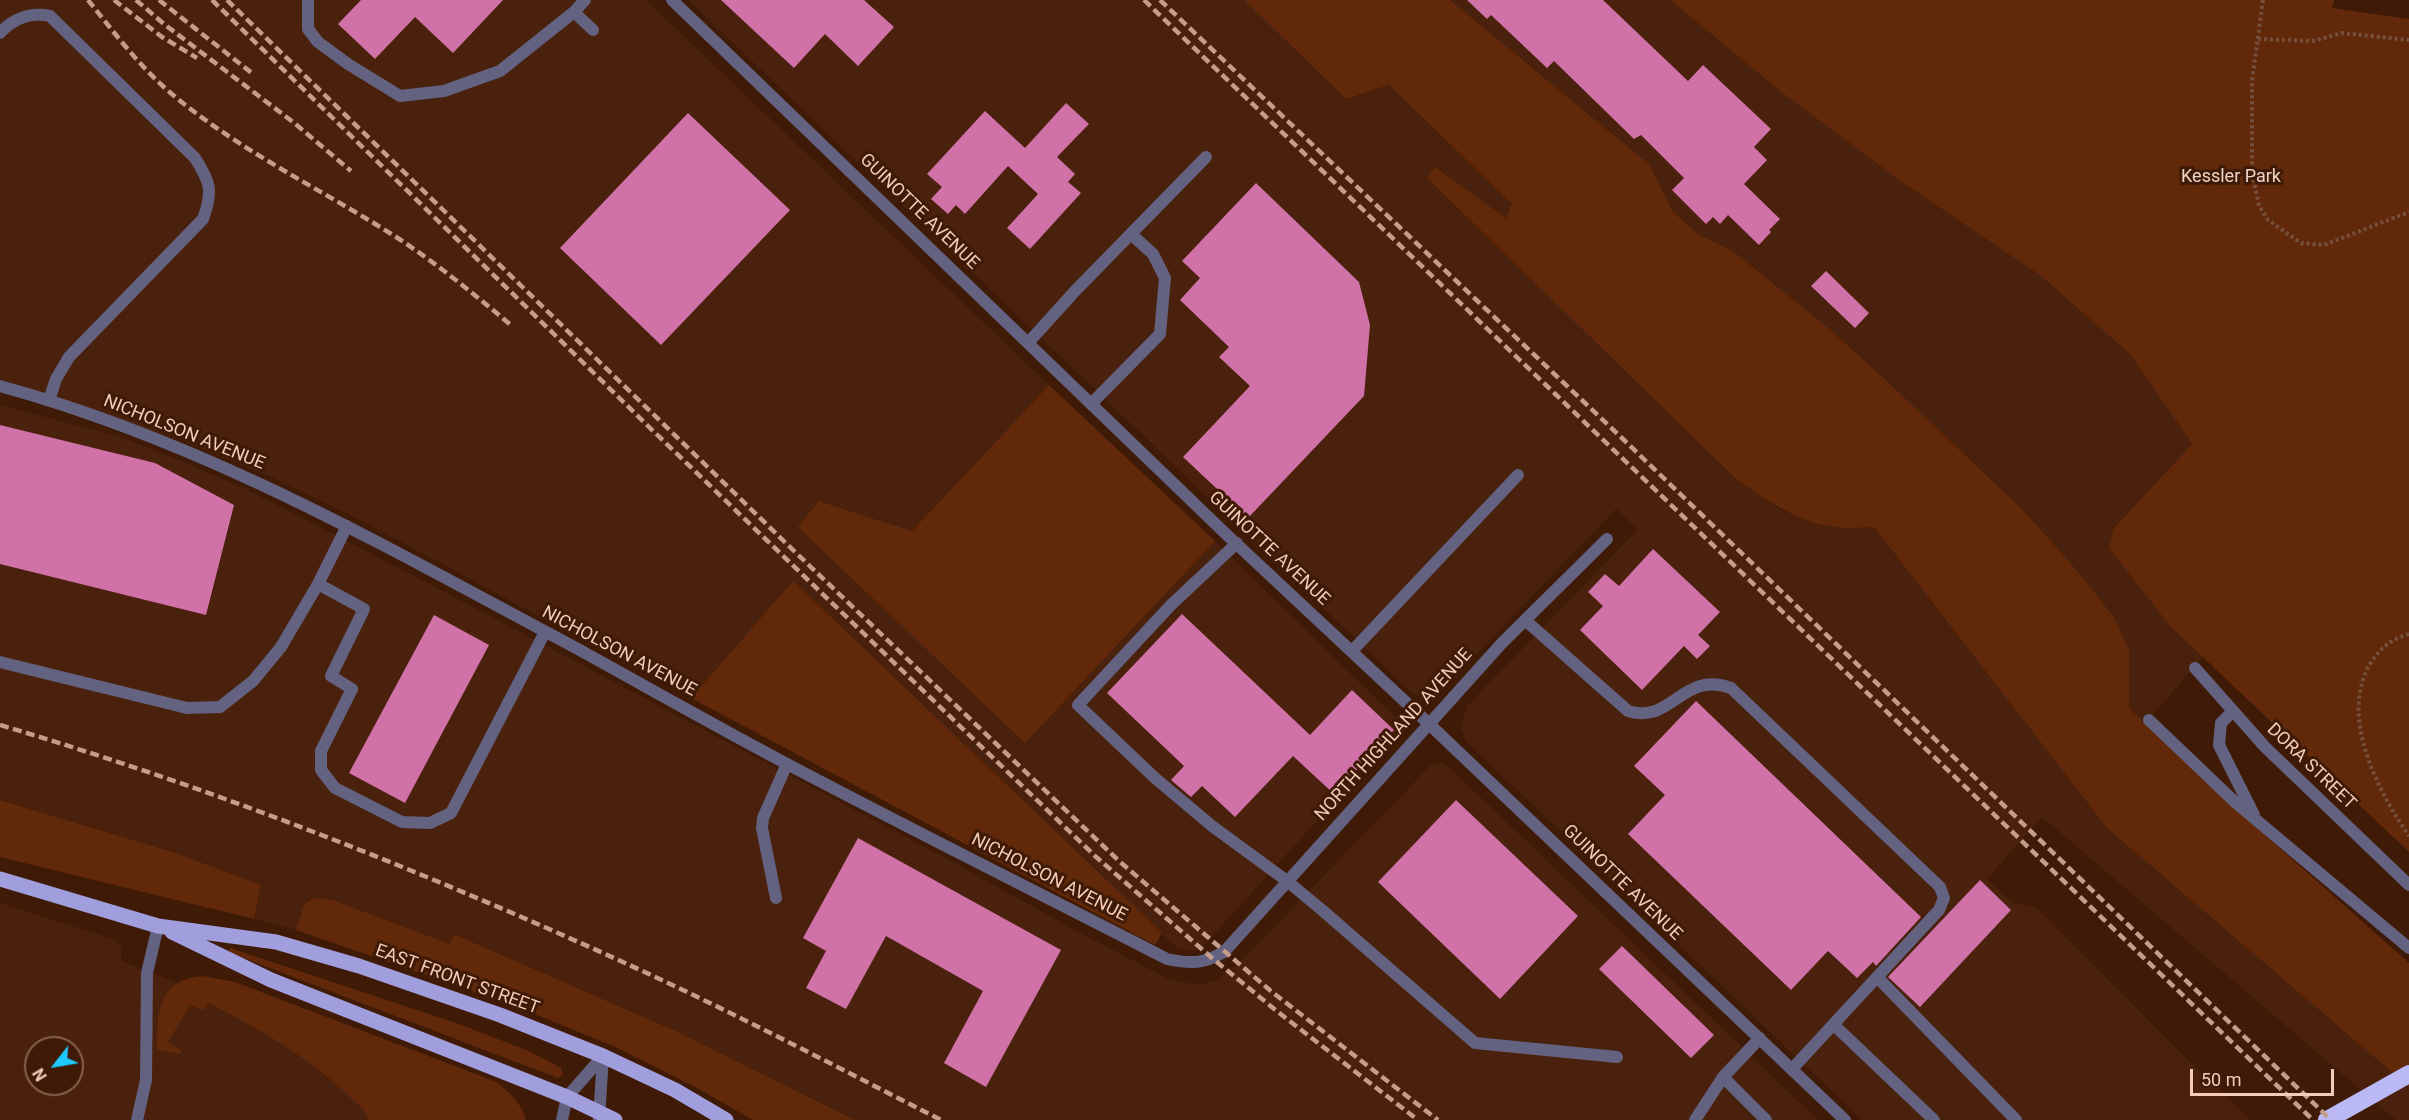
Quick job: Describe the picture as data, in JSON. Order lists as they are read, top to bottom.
{
  "streets": {
    "main road": ["EAST FRONT STREET"],
    "street": [
      "GUINOTTE AVENUE",
      "NICHOLSON AVENUE",
      "NORTH HIGHLAND AVENUE",
      "DORA STREET"
    ]
  },
  "crossings": [
    ["GUINOTTE AVENUE", "NORTH HIGHLAND AVENUE"],
    ["NICHOLSON AVENUE", "NORTH HIGHLAND AVENUE"]
  ],
  "parks": ["Kessler Park"],
  "scale_bar": "50 m",
  "north": "bottom left"
}
